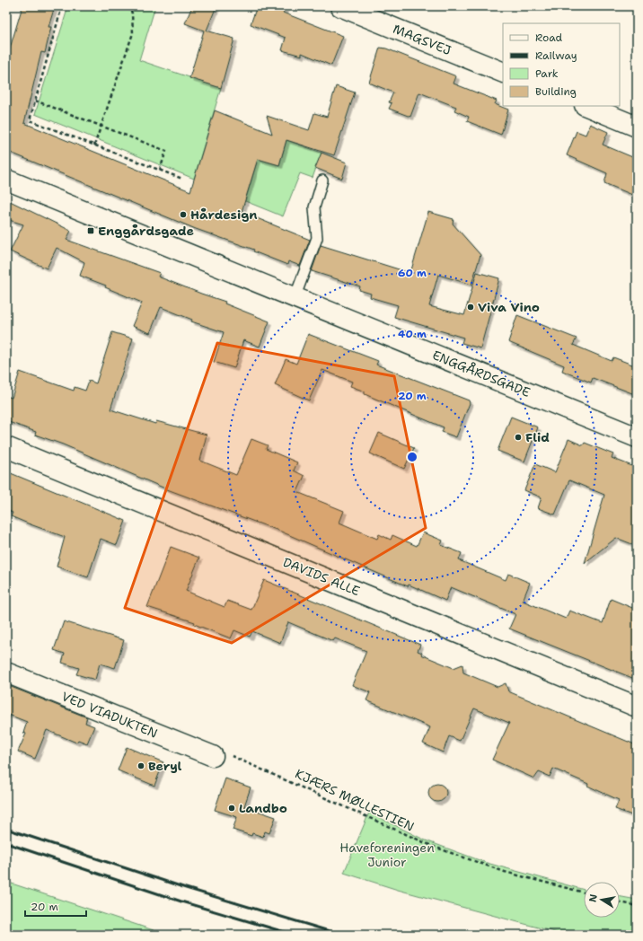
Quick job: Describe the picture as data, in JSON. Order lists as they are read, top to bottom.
{
  "streets": {
    "street": [
      "MAGSVEJ",
      "ENGGÅRDSGADE",
      "DAVIDS ALLE",
      "VED VIADUKTEN"
    ],
    "path": ["KJÆRS MØLLESTIEN"]
  },
  "crossings": [
    ["VED VIADUKTEN", "KJÆRS MØLLESTIEN"]
  ],
  "parks": ["Haveforeningen Junior"],
  "places": {
    "other": [
      "Hårdesign",
      "Viva Vino",
      "Flid",
      "Beryl",
      "Landbo"
    ],
    "transit": ["Enggårdsgade"]
  },
  "legend": [
    "Road",
    "Railway",
    "Park",
    "Building"
  ],
  "scale_bar": "20 m",
  "north": "left",
  "rings": ["60 m", "40 m", "20 m"]
}
